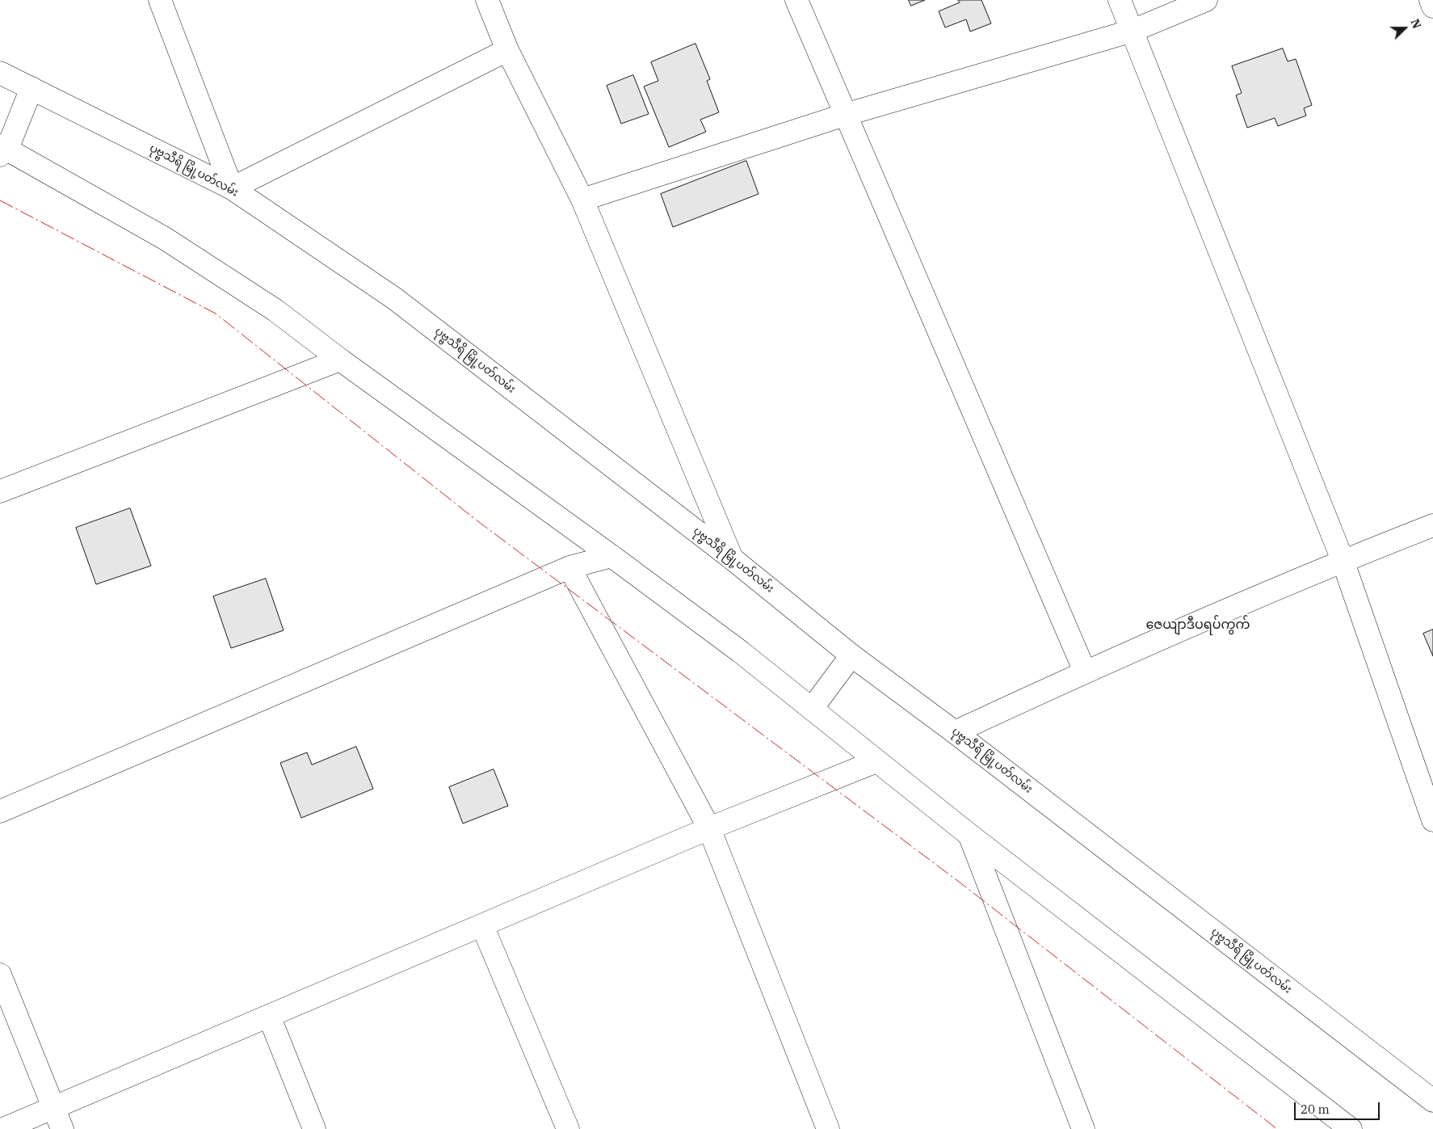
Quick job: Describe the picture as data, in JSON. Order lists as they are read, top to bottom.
{
  "streets": {
    "street": ["ပုဗ္ဗသီရိ မြို့ပတ်လမ်း"]
  },
  "districts": ["ဇေယျာဒီပရပ်ကွက်"],
  "scale_bar": "20 m",
  "north": "right"
}
